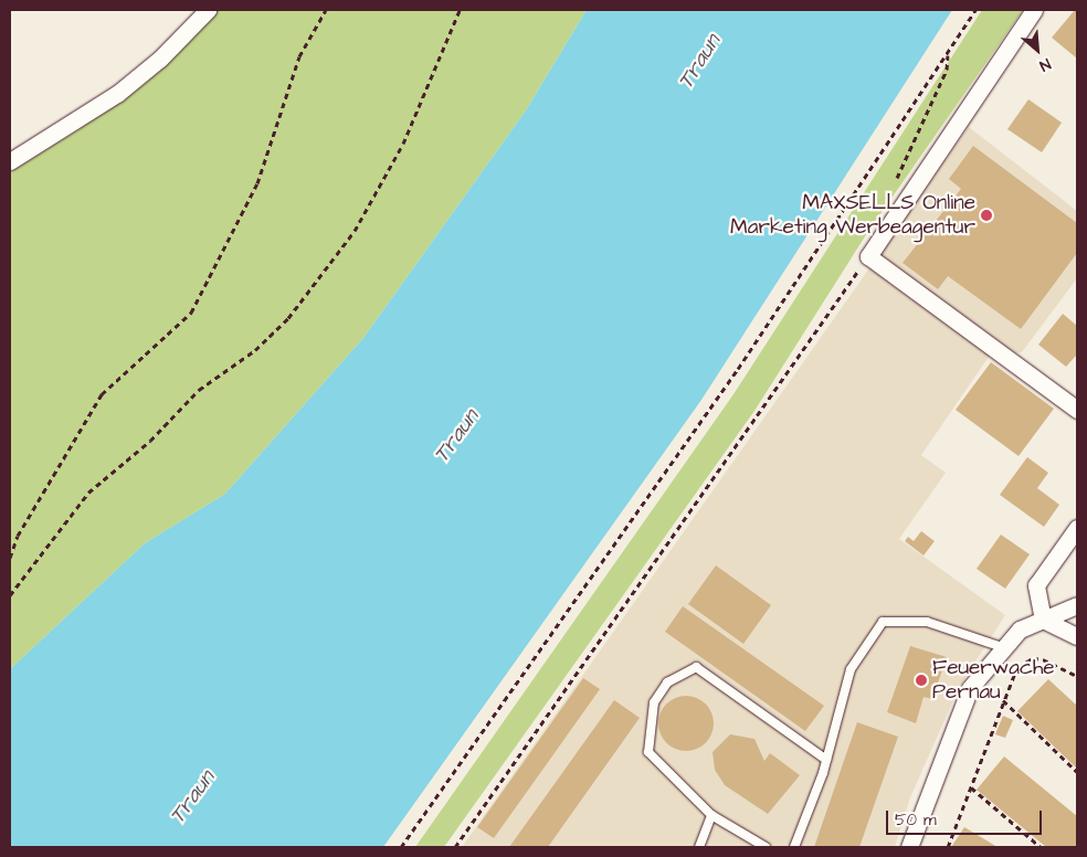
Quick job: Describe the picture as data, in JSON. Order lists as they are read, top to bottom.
{
  "water": ["Traun"],
  "places": ["MAXSELLS Online Marketing Werbeagentur", "Feuerwache Pernau"],
  "scale_bar": "50 m",
  "north": "bottom right"
}
